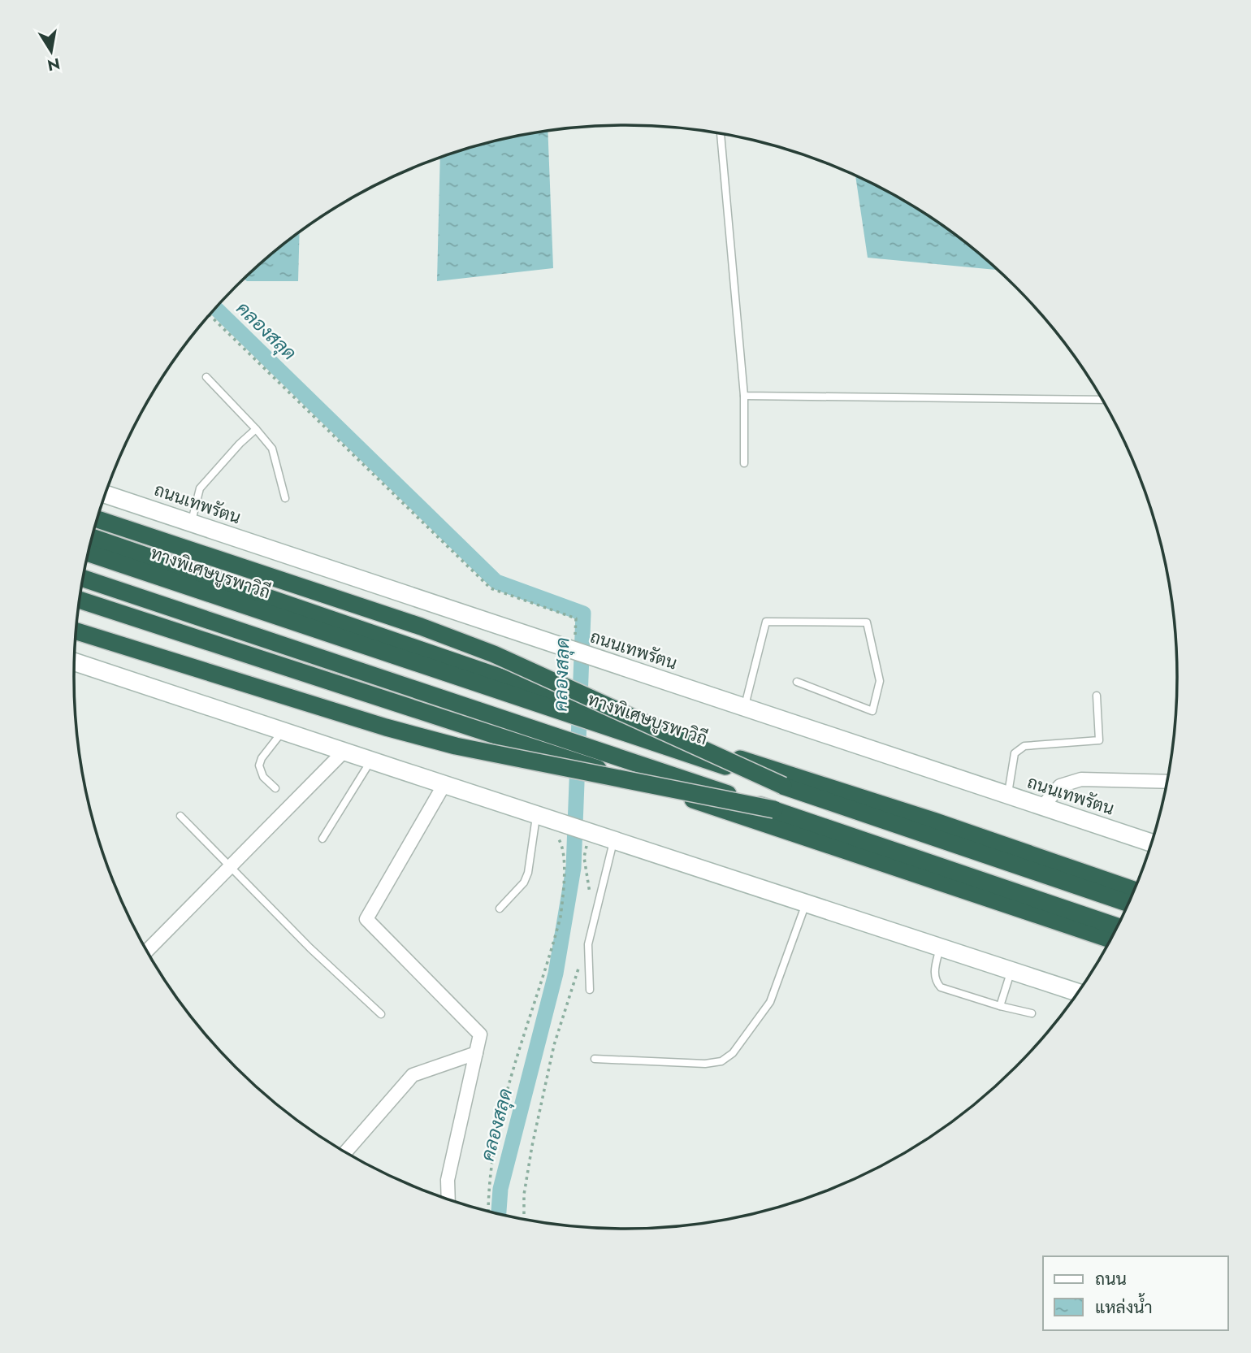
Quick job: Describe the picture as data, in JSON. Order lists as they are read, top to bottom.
{
  "streets": {
    "highway": ["ทางพิเศษบูรพาวิถี"],
    "main road": ["ถนนเทพรัตน"]
  },
  "water": ["คลองสลุด"],
  "legend": ["ถนน", "แหล่งน้ำ"],
  "north": "bottom"
}
